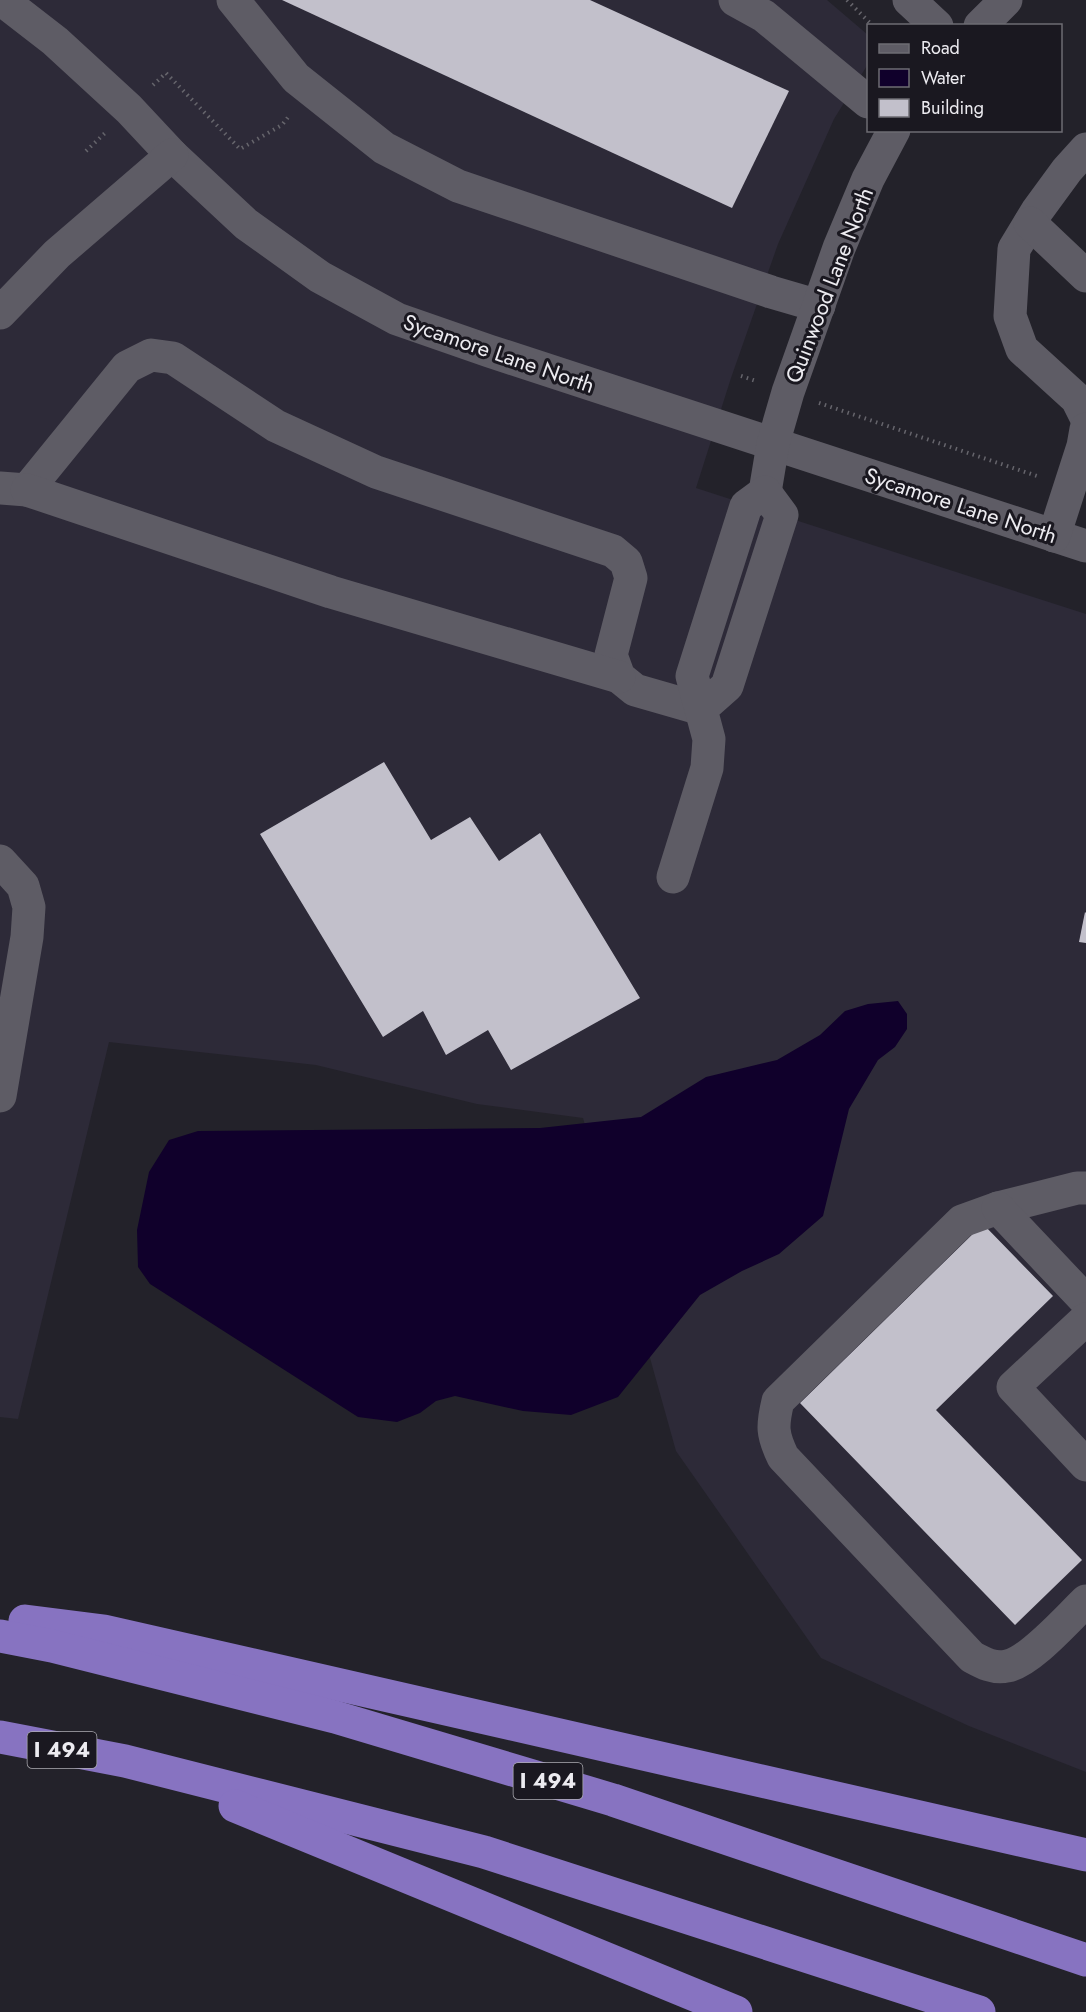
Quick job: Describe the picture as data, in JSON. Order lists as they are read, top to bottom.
{
  "streets": {
    "highway": ["I 494"],
    "street": ["Quinwood Lane North", "Sycamore Lane North"]
  },
  "crossings": [
    ["Quinwood Lane North", "Sycamore Lane North"]
  ],
  "legend": ["Road", "Water", "Building"]
}
